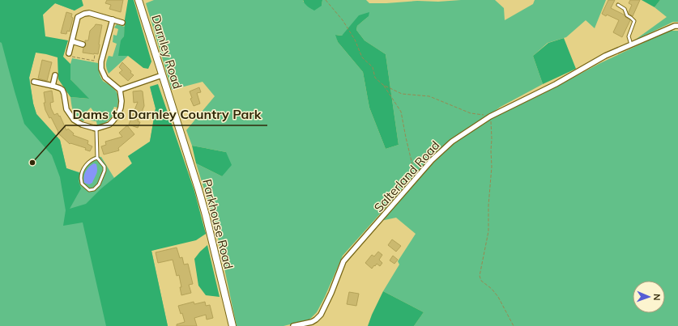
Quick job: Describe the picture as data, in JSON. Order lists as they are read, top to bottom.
{
  "streets": {
    "main road": ["Darnley Road", "Parkhouse Road"],
    "street": ["Salterland Road"]
  },
  "crossings": [
    ["Darnley Road", "Parkhouse Road"]
  ],
  "places": ["Dams to Darnley Country Park"],
  "north": "right"
}
